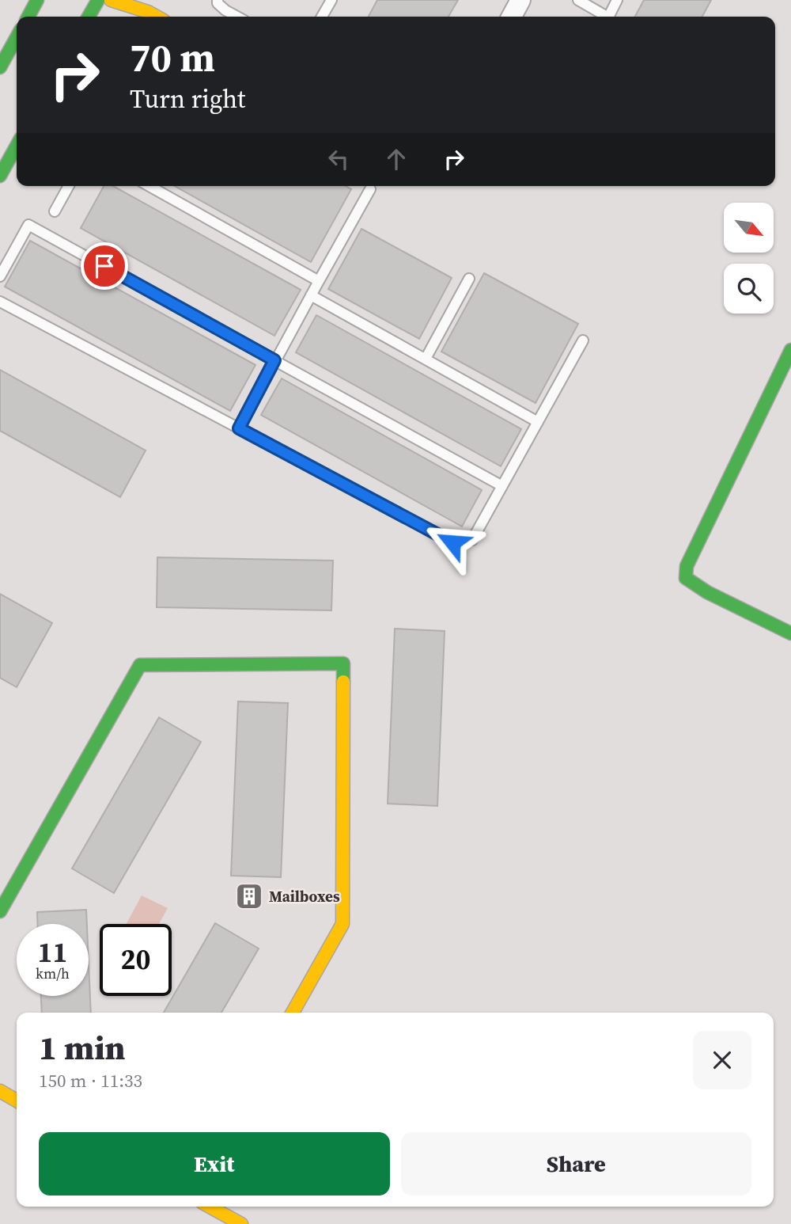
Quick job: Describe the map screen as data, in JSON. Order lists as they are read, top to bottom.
{
  "places": {
    "building": ["Mailboxes"]
  },
  "north": "bottom right",
  "page": {
    "turn": ["70 m", "Turn right"],
    "speed": "11 km/h",
    "limit": "20",
    "heading": ["1 min", "150 m · 11:33"],
    "buttons": ["Exit", "Share"]
  }
}
